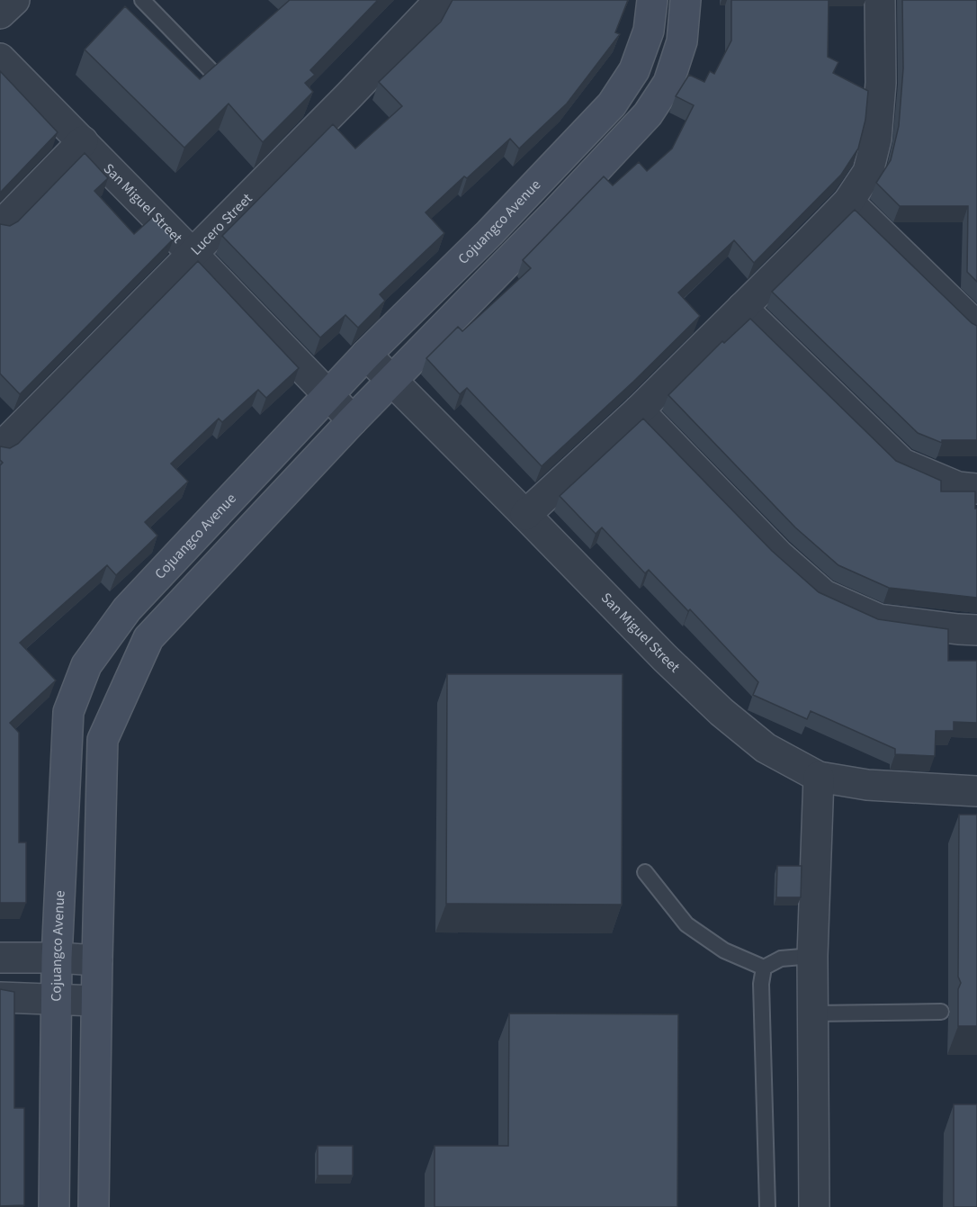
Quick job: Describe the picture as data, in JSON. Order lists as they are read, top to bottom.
{
  "streets": {
    "main road": ["Cojuangco Avenue"],
    "street": ["San Miguel Street", "Lucero Street"]
  },
  "crossings": [
    ["San Miguel Street", "Cojuangco Avenue"],
    ["San Miguel Street", "Lucero Street"]
  ]
}
